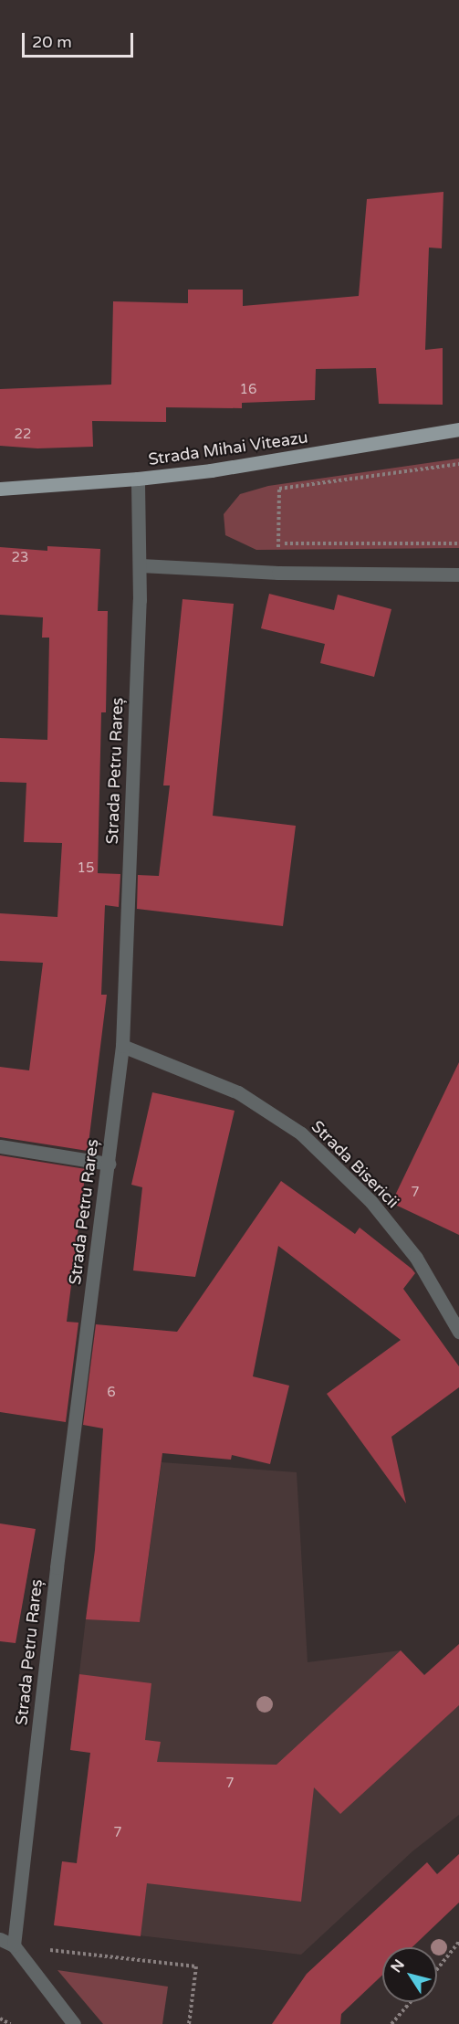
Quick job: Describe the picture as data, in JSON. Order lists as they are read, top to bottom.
{
  "streets": {
    "main road": ["Strada Mihai Viteazu"],
    "street": ["Strada Petru Rareș", "Strada Bisericii"]
  },
  "crossings": [
    ["Strada Mihai Viteazu", "Strada Petru Rareș"],
    ["Strada Petru Rareș", "Strada Bisericii"]
  ],
  "house_numbers": [
    "16",
    "22",
    "23",
    "15",
    "7",
    "6",
    "7",
    "7"
  ],
  "scale_bar": "20 m",
  "north": "top left"
}
